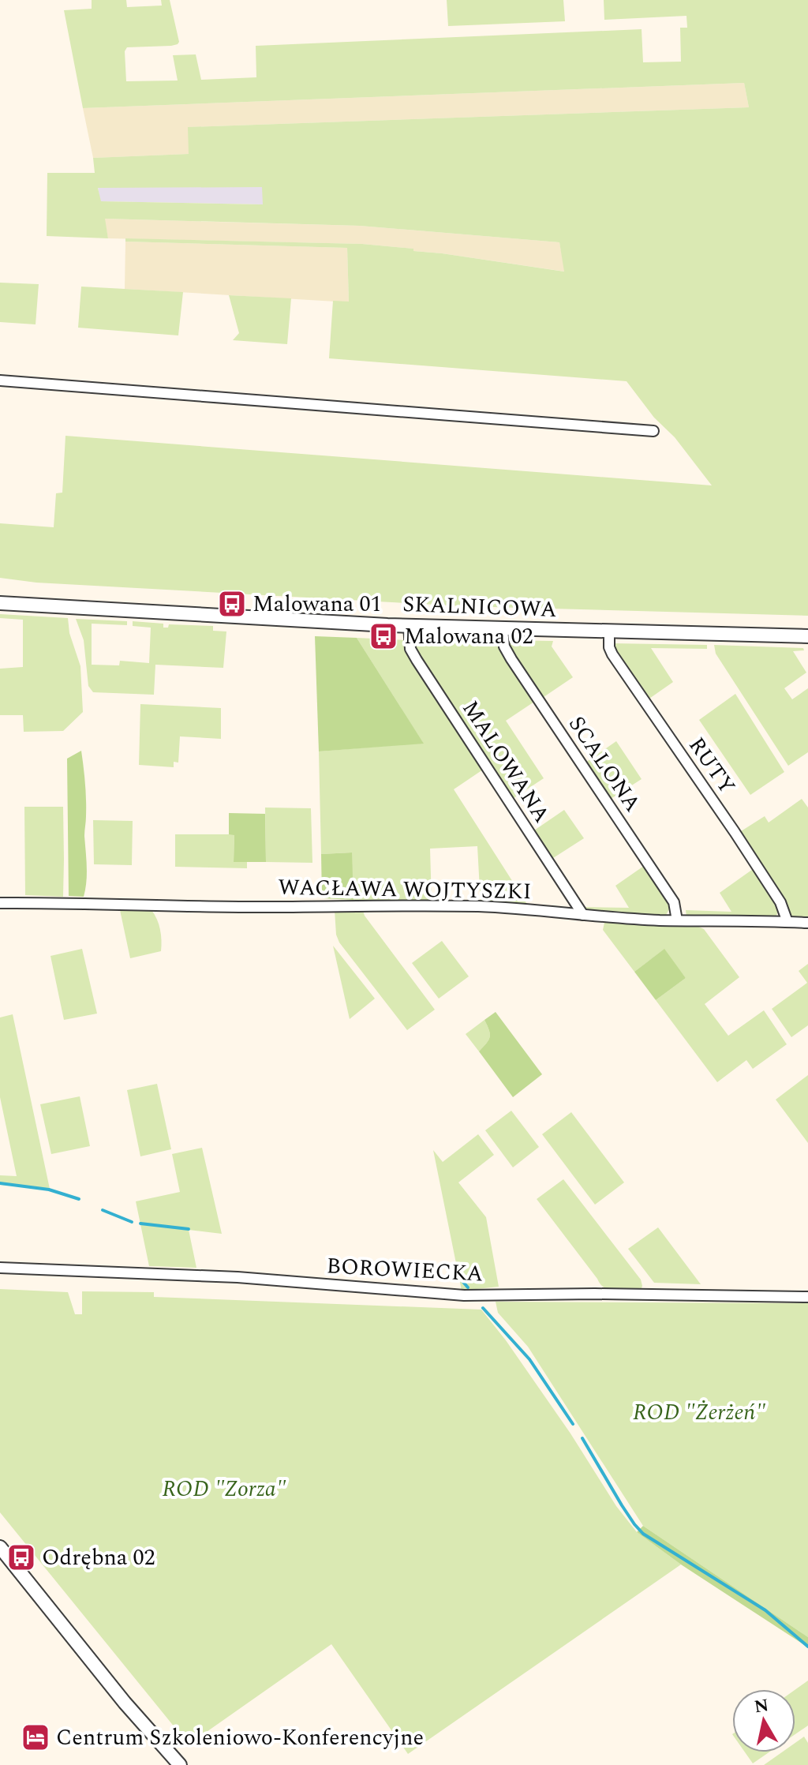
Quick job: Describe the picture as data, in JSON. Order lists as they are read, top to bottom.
{
  "streets": {
    "street": [
      "SKALNICOWA",
      "MALOWANA",
      "SCALONA",
      "RUTY",
      "WACŁAWA WOJTYSZKI",
      "BOROWIECKA"
    ]
  },
  "crossings": [
    ["SKALNICOWA", "MALOWANA"],
    ["SKALNICOWA", "SCALONA"],
    ["SKALNICOWA", "RUTY"],
    ["MALOWANA", "WACŁAWA WOJTYSZKI"],
    ["SCALONA", "WACŁAWA WOJTYSZKI"],
    ["RUTY", "WACŁAWA WOJTYSZKI"]
  ],
  "parks": ["ROD \"Żerżeń\"", "ROD \"Zorza\""],
  "places": {
    "bus stop": ["Malowana 01", "Malowana 02", "Odrębna 02"],
    "hotel": ["Centrum Szkoleniowo-Konferencyjne"]
  },
  "north": "top"
}
